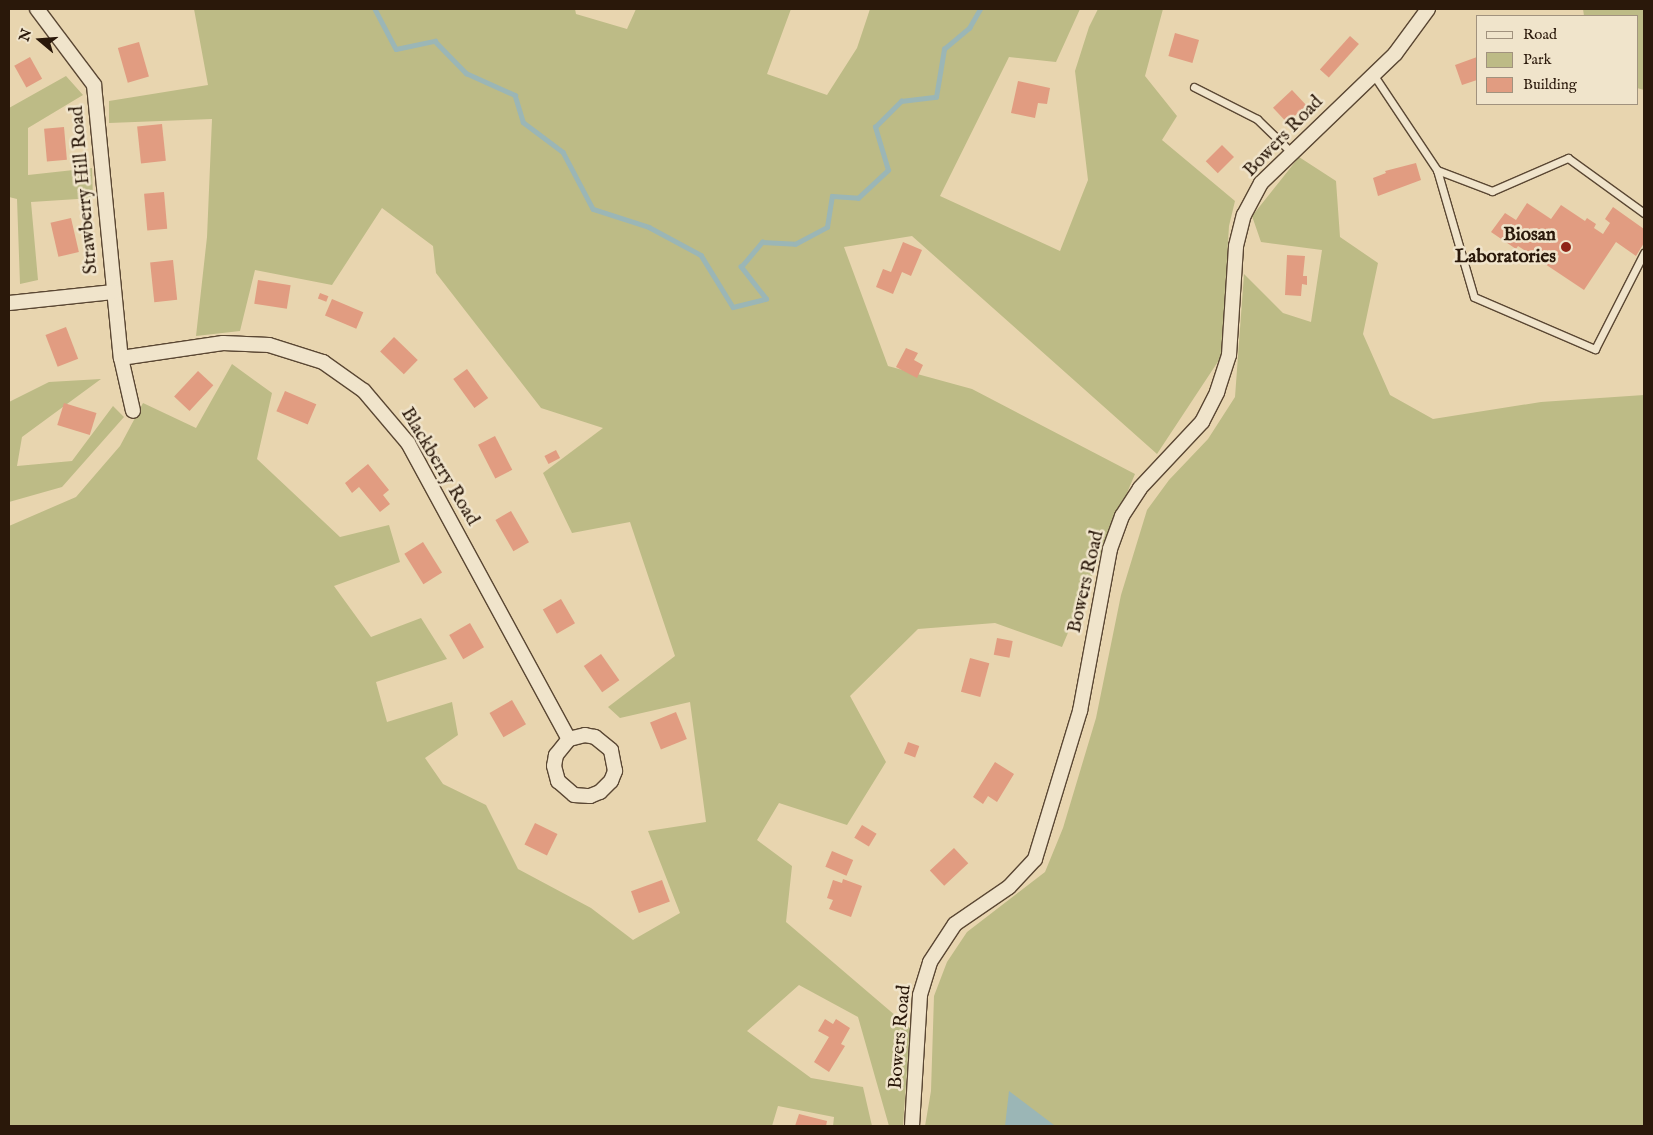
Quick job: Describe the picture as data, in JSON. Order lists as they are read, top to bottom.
{
  "streets": {
    "street": ["Bowers Road", "Strawberry Hill Road", "Blackberry Road"]
  },
  "crossings": [
    ["Strawberry Hill Road", "Blackberry Road"]
  ],
  "places": ["Biosan Laboratories"],
  "legend": ["Road", "Park", "Building"],
  "north": "left"
}
